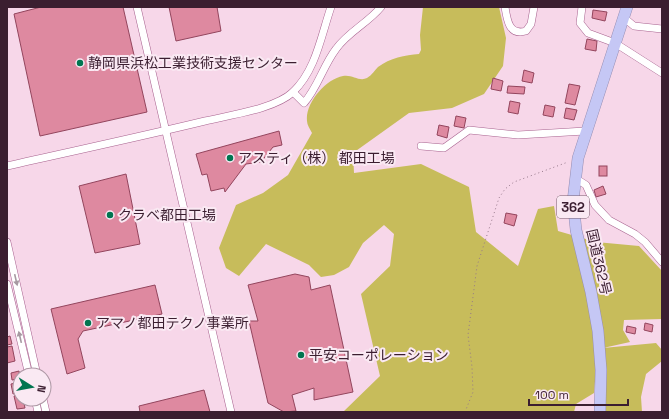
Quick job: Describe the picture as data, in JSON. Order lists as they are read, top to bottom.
{
  "streets": {
    "highway": ["362", "国道362号"]
  },
  "places": [
    "静岡県浜松工業技術支援センター",
    "アスティ（株） 都田工場",
    "クラベ都田工場",
    "アマノ都田テクノ事業所",
    "平安コーポレーション"
  ],
  "scale_bar": "100 m",
  "north": "right"
}
